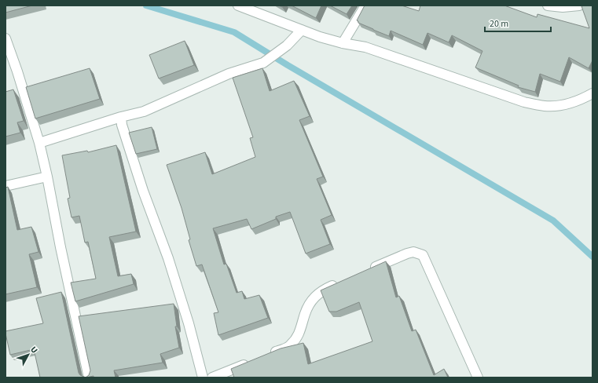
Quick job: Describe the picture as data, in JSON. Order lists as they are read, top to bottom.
{
  "scale_bar": "20 m",
  "north": "top right"
}
